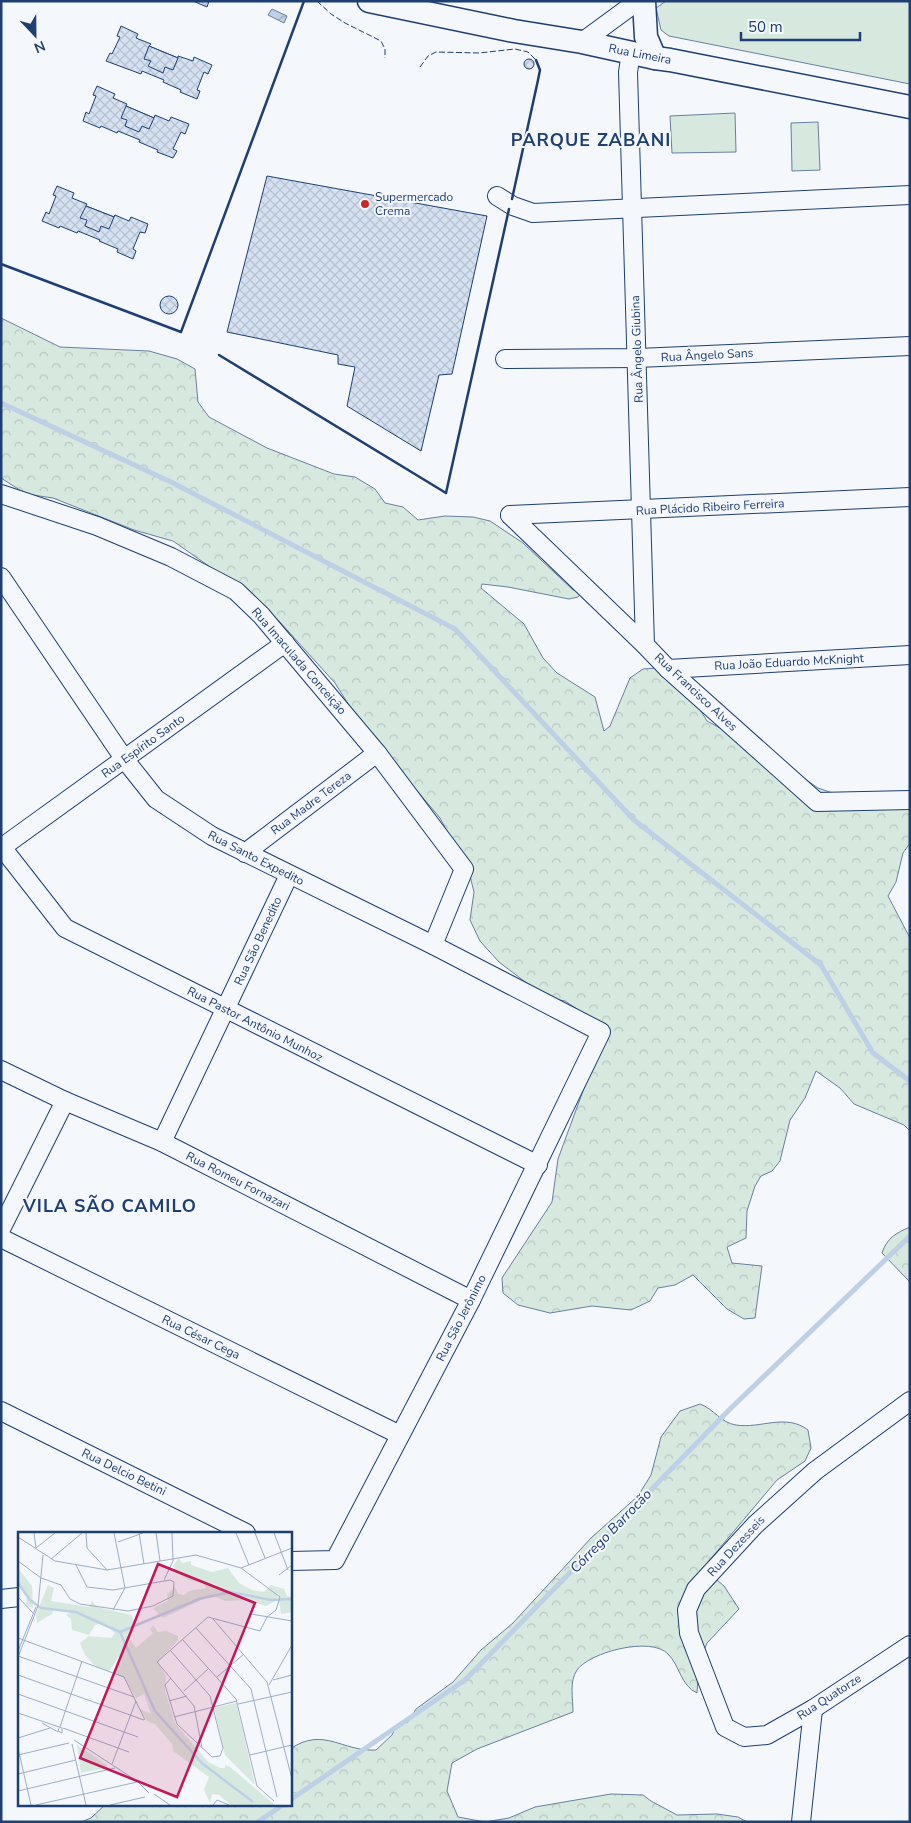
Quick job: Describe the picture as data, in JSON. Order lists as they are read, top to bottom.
{
  "streets": {
    "main road": ["Rua Limeira"],
    "street": [
      "Rua Ângelo Giubina",
      "Rua Ângelo Sans",
      "Rua Plácido Ribeiro Ferreira",
      "Rua Imaculada Conceição",
      "Rua João Eduardo McKnight",
      "Rua Francisco Alves",
      "Rua Espírito Santo",
      "Rua Madre Tereza",
      "Rua Santo Expedito",
      "Rua São Benedito",
      "Rua Pastor Antônio Munhoz",
      "Rua Romeu Fornazari",
      "Rua São Jerônimo",
      "Rua César Cega",
      "Rua Delcio Betini",
      "Rua Dezesseis",
      "Rua Quatorze"
    ]
  },
  "crossings": [
    ["Rua Limeira", "Rua Ângelo Giubina"],
    ["Rua Ângelo Giubina", "Rua Ângelo Sans"],
    ["Rua Ângelo Giubina", "Rua Plácido Ribeiro Ferreira"],
    ["Rua Ângelo Giubina", "Rua Francisco Alves"],
    ["Rua Plácido Ribeiro Ferreira", "Rua Francisco Alves"],
    ["Rua Imaculada Conceição", "Rua Espírito Santo"],
    ["Rua Imaculada Conceição", "Rua Madre Tereza"],
    ["Rua Imaculada Conceição", "Rua Santo Expedito"],
    ["Rua João Eduardo McKnight", "Rua Francisco Alves"],
    ["Rua Espírito Santo", "Rua Santo Expedito"],
    ["Rua Espírito Santo", "Rua Pastor Antônio Munhoz"],
    ["Rua Madre Tereza", "Rua Santo Expedito"],
    ["Rua Santo Expedito", "Rua São Benedito"],
    ["Rua Santo Expedito", "Rua São Jerônimo"],
    ["Rua São Benedito", "Rua Pastor Antônio Munhoz"],
    ["Rua São Benedito", "Rua Romeu Fornazari"],
    ["Rua Pastor Antônio Munhoz", "Rua São Jerônimo"],
    ["Rua Romeu Fornazari", "Rua São Jerônimo"],
    ["Rua São Jerônimo", "Rua César Cega"],
    ["Rua Dezesseis", "Rua Quatorze"]
  ],
  "districts": ["PARQUE ZABANI", "VILA SÃO CAMILO"],
  "water": ["Córrego Barrocão"],
  "places": ["Supermercado Crema"],
  "scale_bar": "50 m",
  "north": "bottom"
}
